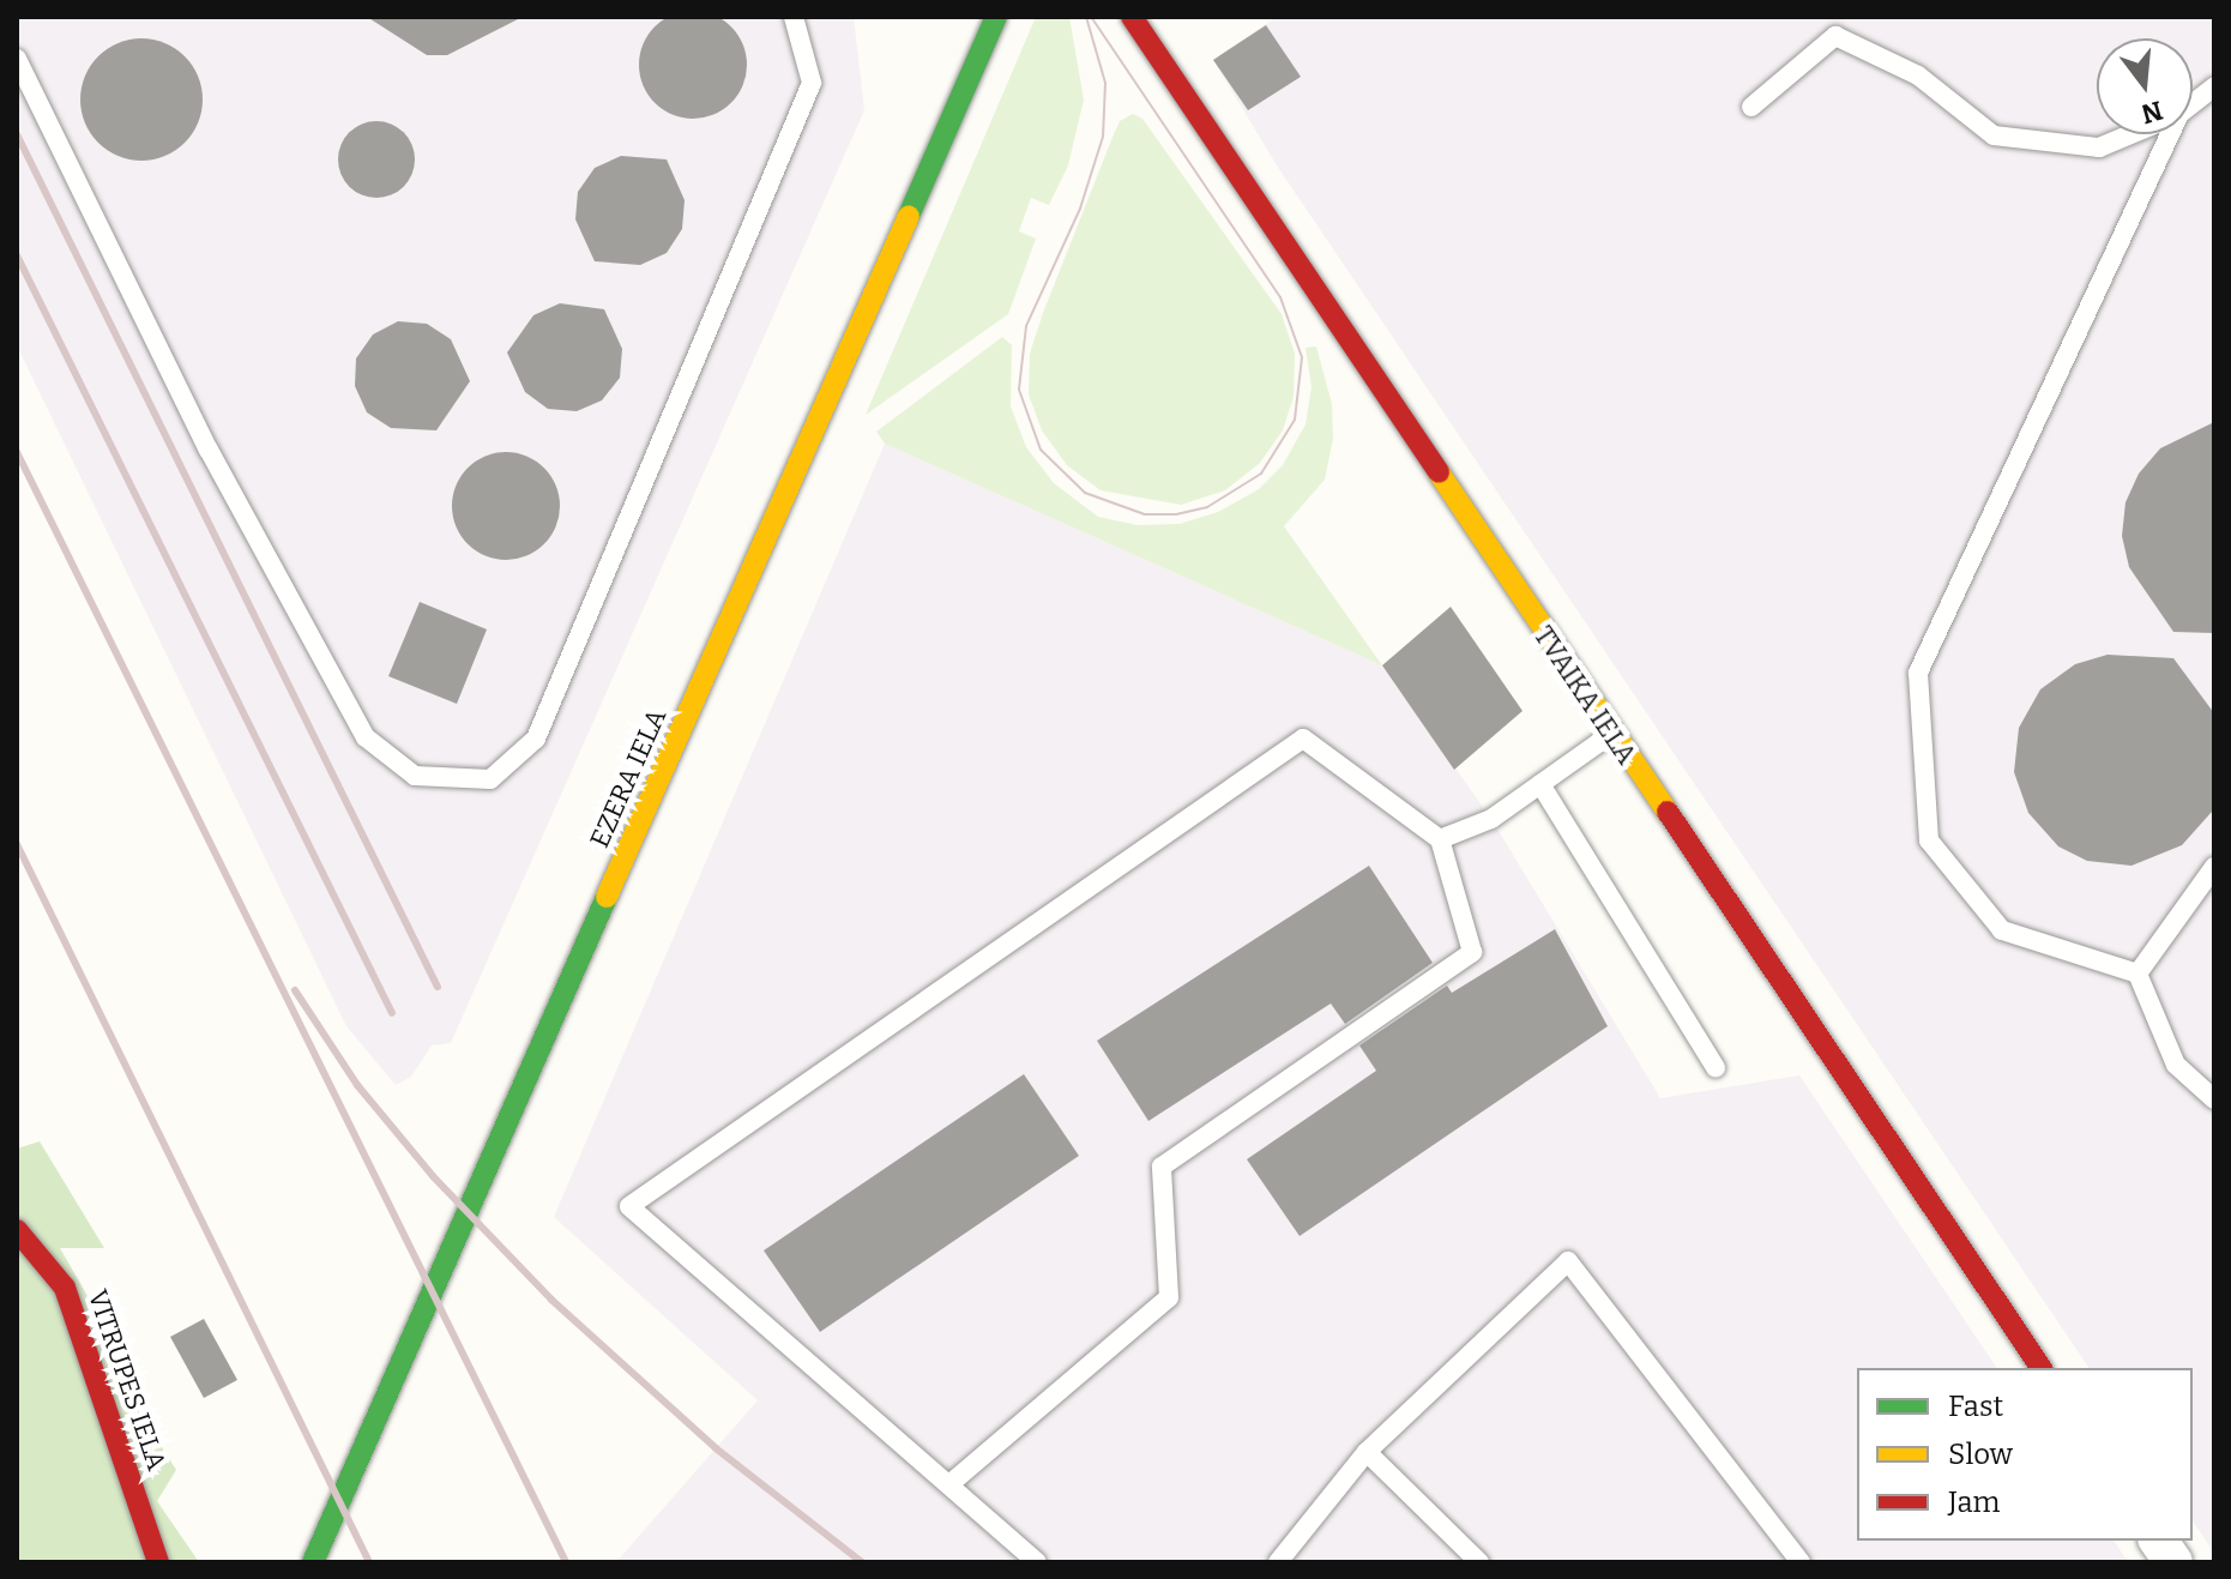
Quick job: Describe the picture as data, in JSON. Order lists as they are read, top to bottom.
{
  "streets": {
    "street": ["TVAIKA IELA", "EZERA IELA", "VITRUPES IELA"]
  },
  "legend": ["Fast", "Slow", "Jam"],
  "north": "bottom"
}
